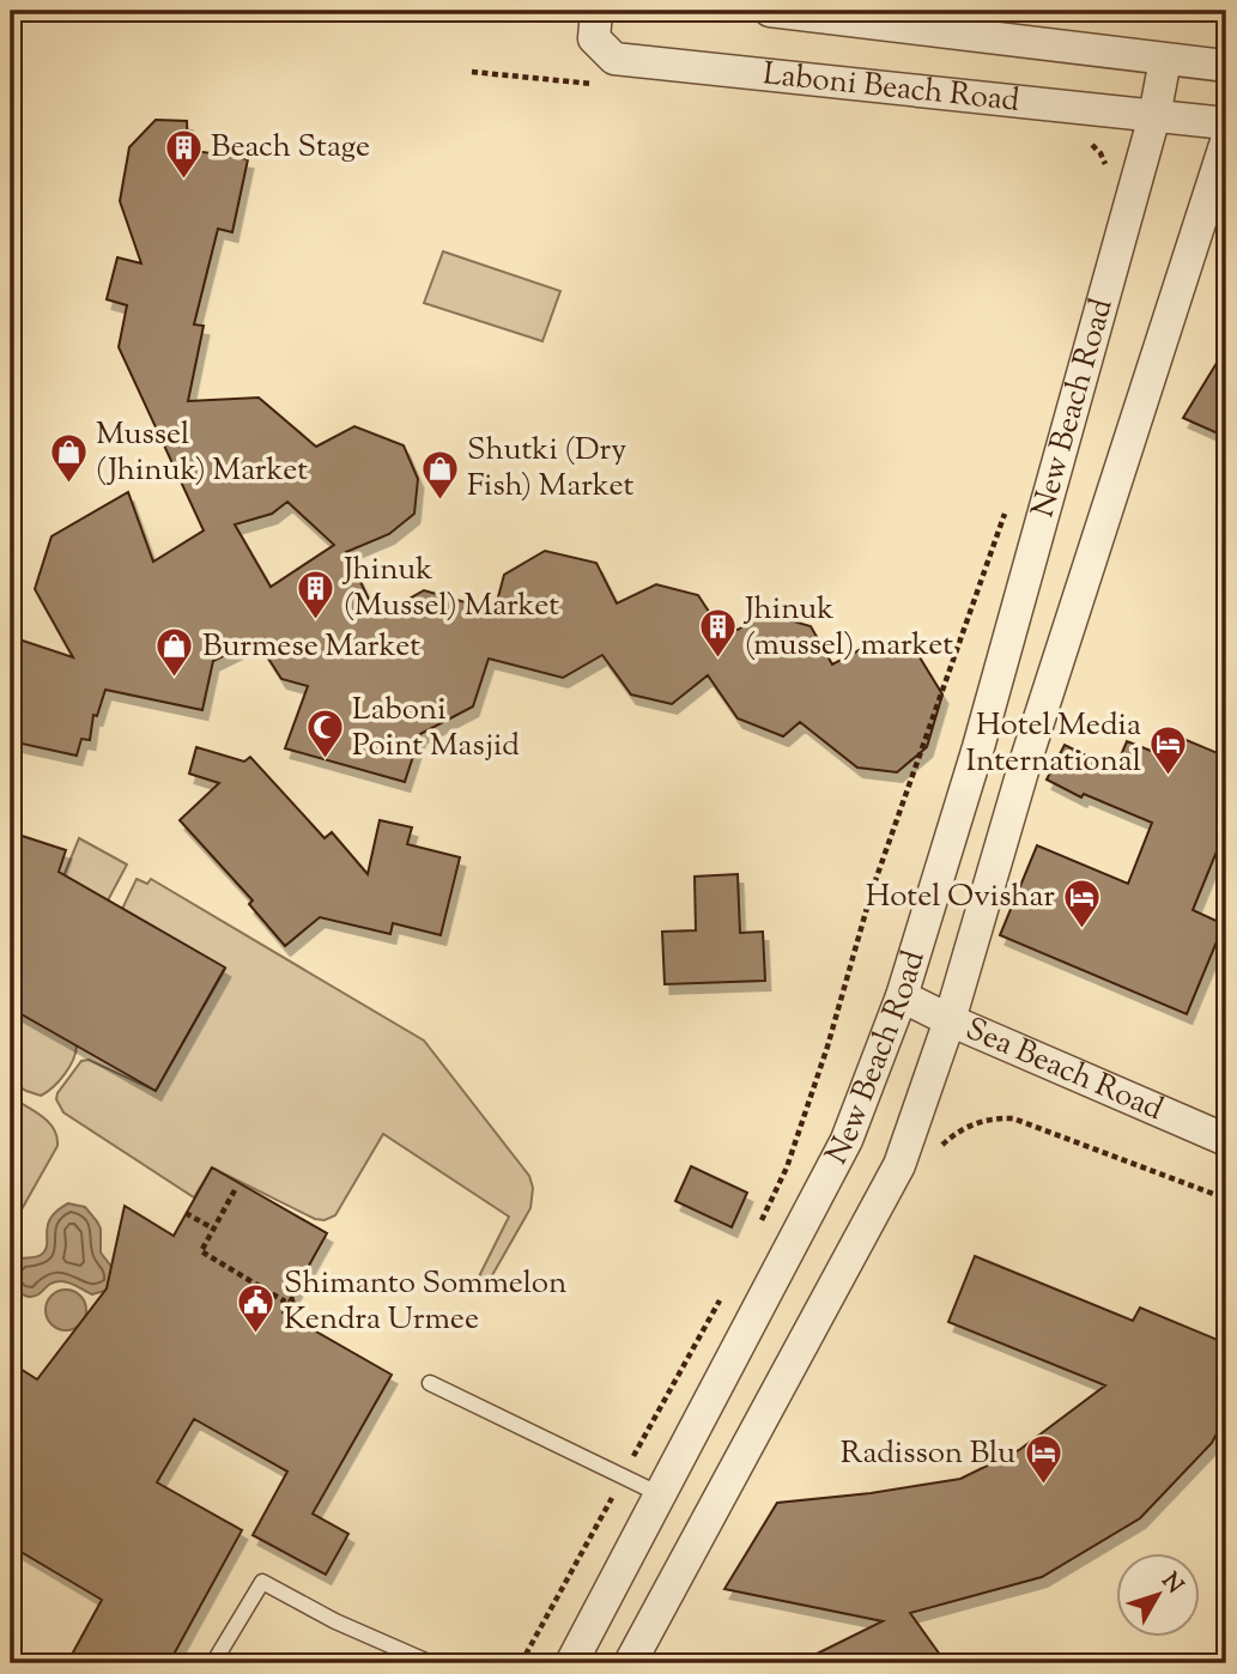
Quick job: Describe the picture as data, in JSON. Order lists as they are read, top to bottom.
{
  "streets": {
    "street": ["Laboni Beach Road", "New Beach Road", "Sea Beach Road"]
  },
  "crossings": [
    ["Laboni Beach Road", "New Beach Road"],
    ["New Beach Road", "Sea Beach Road"]
  ],
  "places": {
    "building": ["Beach Stage", "Jhinuk (Mussel) Market", "Jhinuk (mussel) market"],
    "shop": ["Mussel (Jhinuk) Market", "Shutki (Dry Fish) Market", "Burmese Market"],
    "mosque": ["Laboni Point Masjid"],
    "hotel": ["Hotel Media International", "Hotel Ovishar", "Radisson Blu"],
    "public building": ["Shimanto Sommelon Kendra Urmee"]
  },
  "north": "top right"
}
